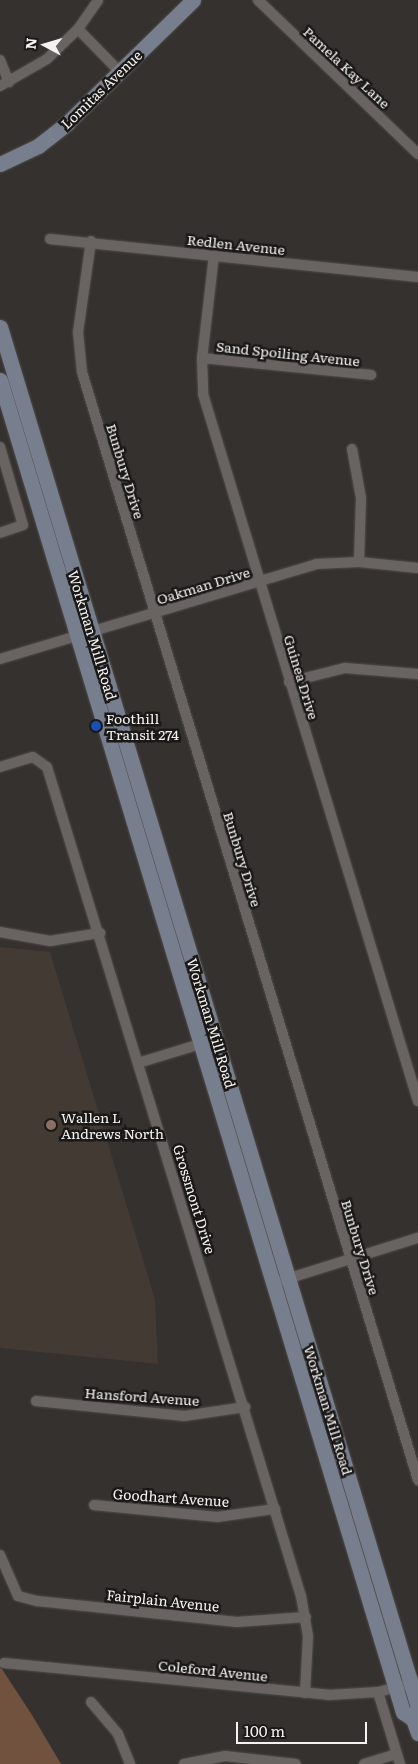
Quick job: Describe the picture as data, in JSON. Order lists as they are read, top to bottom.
{
  "streets": {
    "main road": ["Lomitas Avenue", "Workman Mill Road"],
    "street": [
      "Pamela Kay Lane",
      "Redlen Avenue",
      "Sand Spoiling Avenue",
      "Bunbury Drive",
      "Oakman Drive",
      "Guinea Drive",
      "Grossmont Drive",
      "Hansford Avenue",
      "Goodhart Avenue",
      "Fairplain Avenue",
      "Coleford Avenue"
    ]
  },
  "crossings": [
    ["Redlen Avenue", "Bunbury Drive"],
    ["Redlen Avenue", "Guinea Drive"],
    ["Sand Spoiling Avenue", "Guinea Drive"],
    ["Bunbury Drive", "Oakman Drive"],
    ["Oakman Drive", "Workman Mill Road"],
    ["Oakman Drive", "Guinea Drive"],
    ["Workman Mill Road", "Coleford Avenue"],
    ["Grossmont Drive", "Hansford Avenue"],
    ["Grossmont Drive", "Goodhart Avenue"],
    ["Grossmont Drive", "Fairplain Avenue"],
    ["Grossmont Drive", "Coleford Avenue"]
  ],
  "places": ["Foothill Transit 274", "Wallen L Andrews North"],
  "scale_bar": "100 m",
  "north": "left"
}
